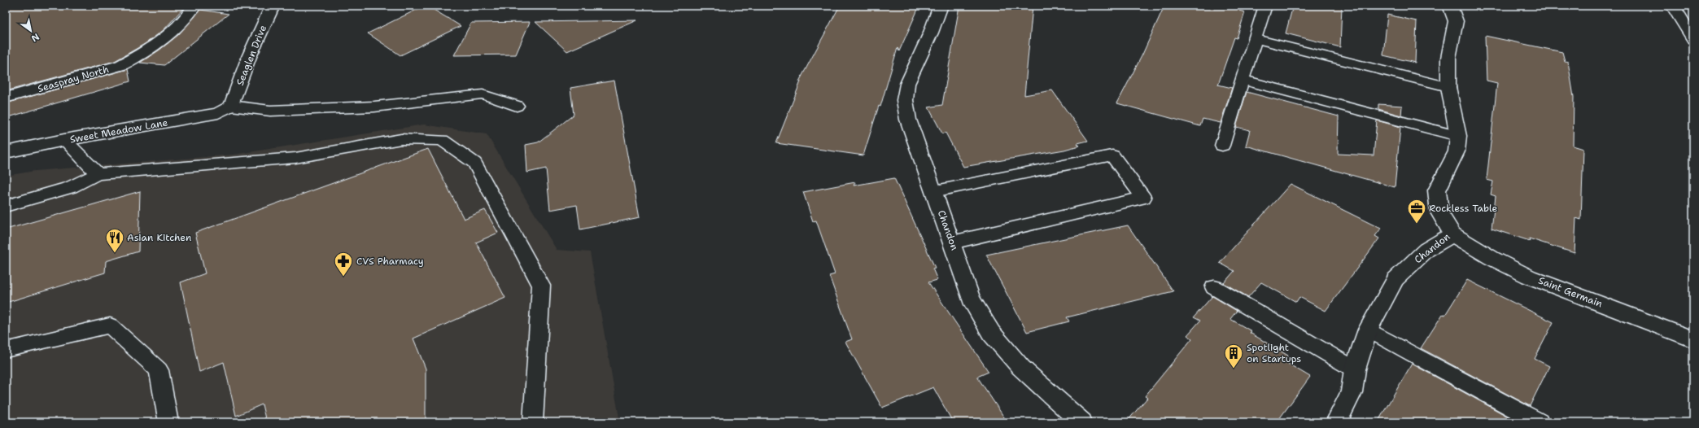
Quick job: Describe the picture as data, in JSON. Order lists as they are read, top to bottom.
{
  "streets": {
    "street": [
      "Seaglen Drive",
      "Seaspray North",
      "Sweet Meadow Lane",
      "Chandon",
      "Saint Germain"
    ]
  },
  "crossings": [
    ["Seaglen Drive", "Sweet Meadow Lane"],
    ["Chandon", "Saint Germain"]
  ],
  "places": {
    "office": ["Rockless Table"],
    "restaurant": ["Asian Kitchen"],
    "pharmacy": ["CVS Pharmacy"],
    "building": ["Spotlight on Startups"]
  },
  "north": "bottom right"
}
